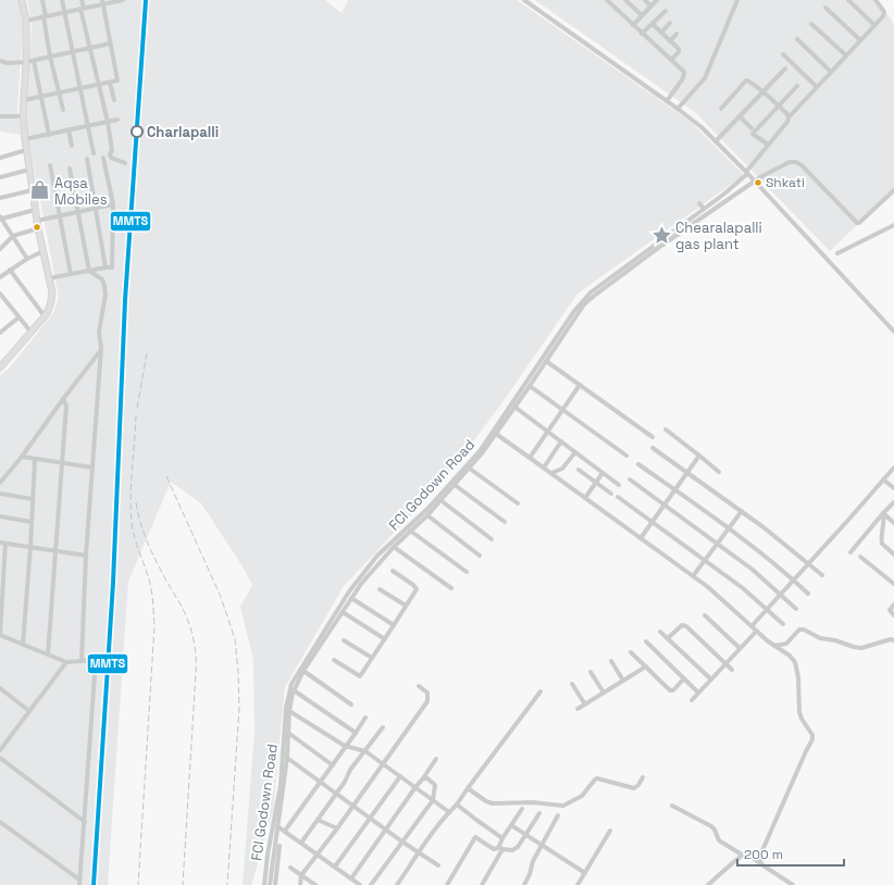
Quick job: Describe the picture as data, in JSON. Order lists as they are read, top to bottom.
{
  "streets": {
    "street": ["FCI Godown Road"]
  },
  "places": {
    "other": ["Charlapalli", "Shkati"],
    "shop": ["Aqsa Mobiles"],
    "place": ["Chearalapalli gas plant"]
  },
  "lines": ["transit line MMTS"],
  "scale_bar": "200 m"
}
